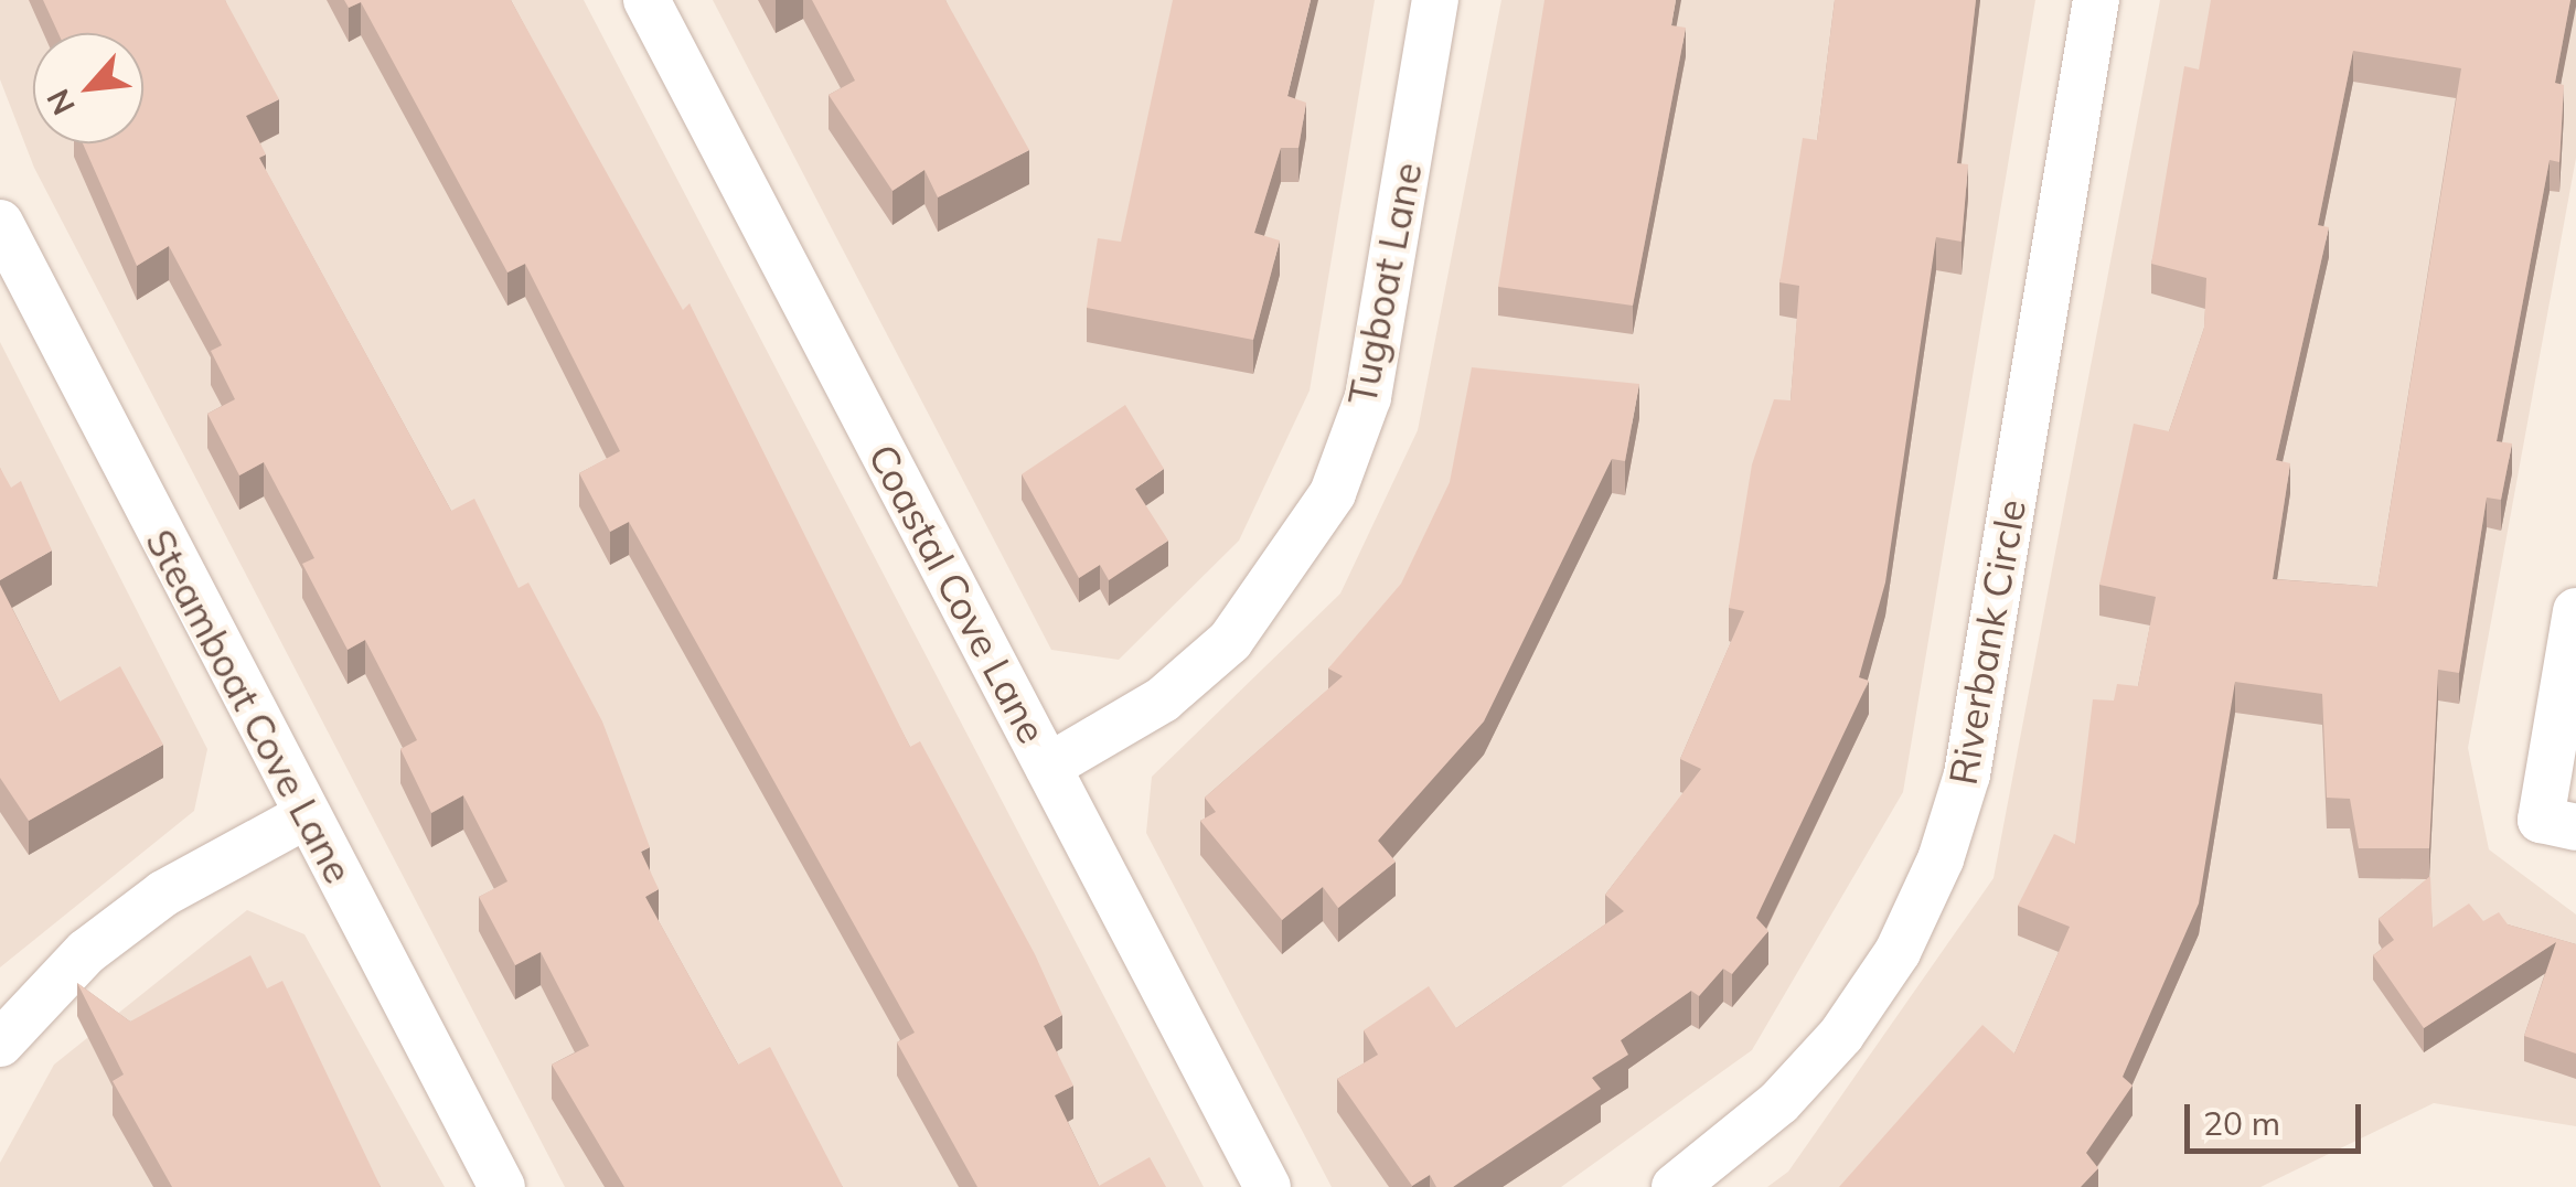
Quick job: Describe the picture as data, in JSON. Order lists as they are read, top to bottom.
{
  "streets": {
    "street": [
      "Tugboat Lane",
      "Coastal Cove Lane",
      "Riverbank Circle",
      "Steamboat Cove Lane"
    ]
  },
  "crossings": [
    ["Tugboat Lane", "Coastal Cove Lane"]
  ],
  "scale_bar": "20 m",
  "north": "bottom left"
}
